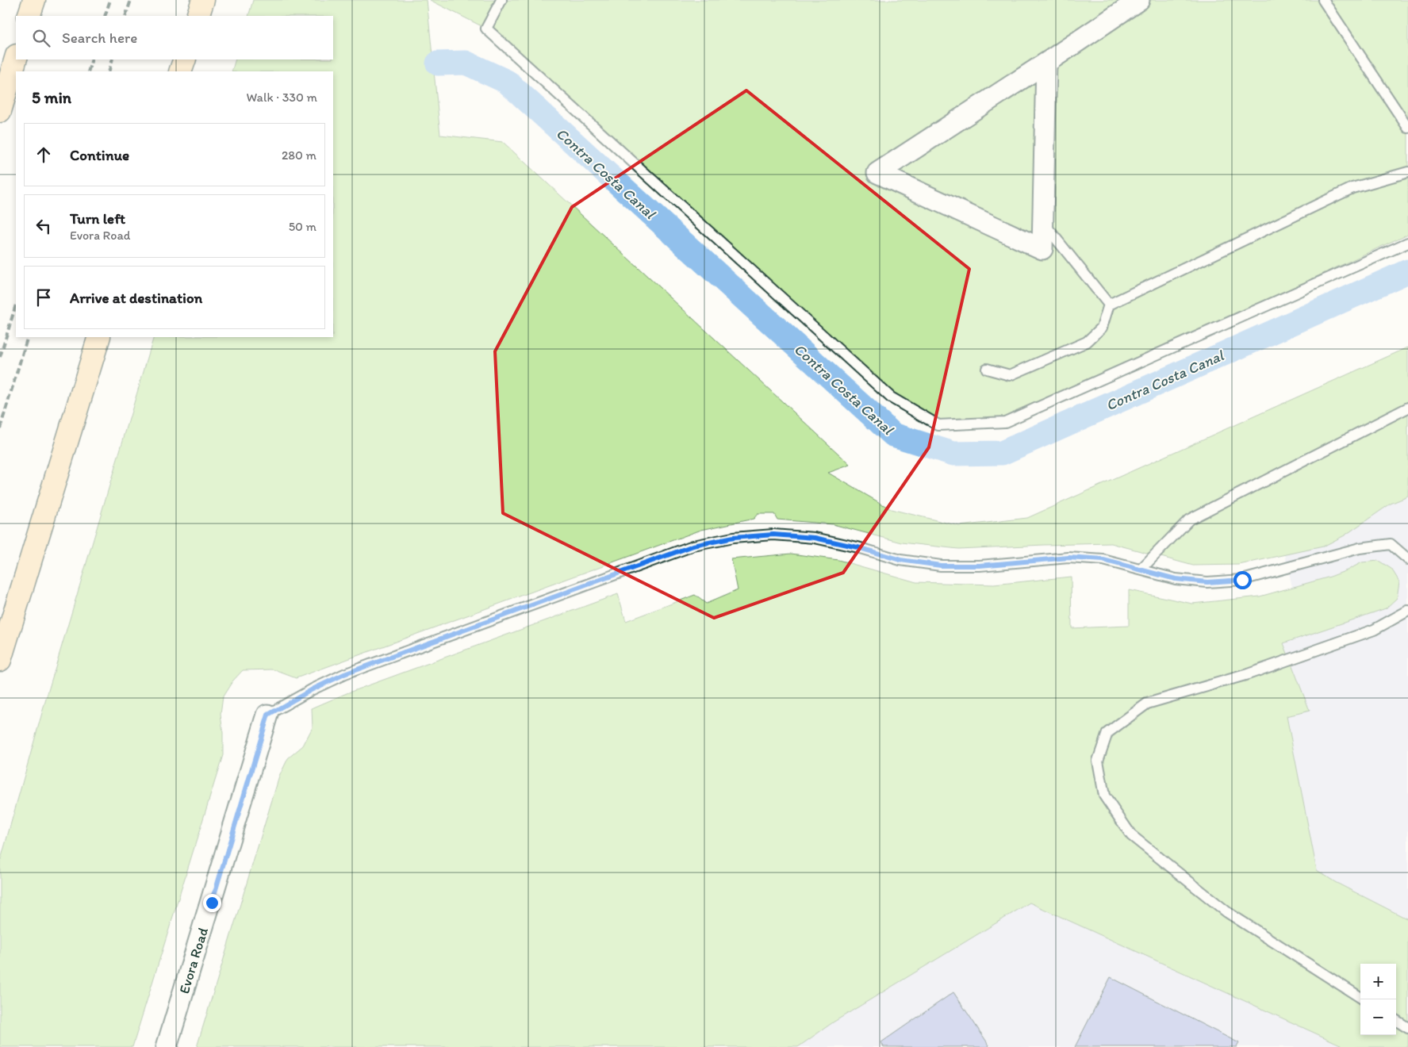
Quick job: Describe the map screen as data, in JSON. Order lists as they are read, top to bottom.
{
  "streets": {
    "street": ["Evora Road"]
  },
  "water": ["Contra Costa Canal"],
  "page": {
    "search": "Search here",
    "heading": ["5 min", "Walk · 330 m"],
    "list": [
      ["Continue", "280 m"],
      ["Turn left", "Evora Road", "50 m"],
      "Arrive at destination"
    ],
    "map_buttons": ["+", "−"]
  }
}
